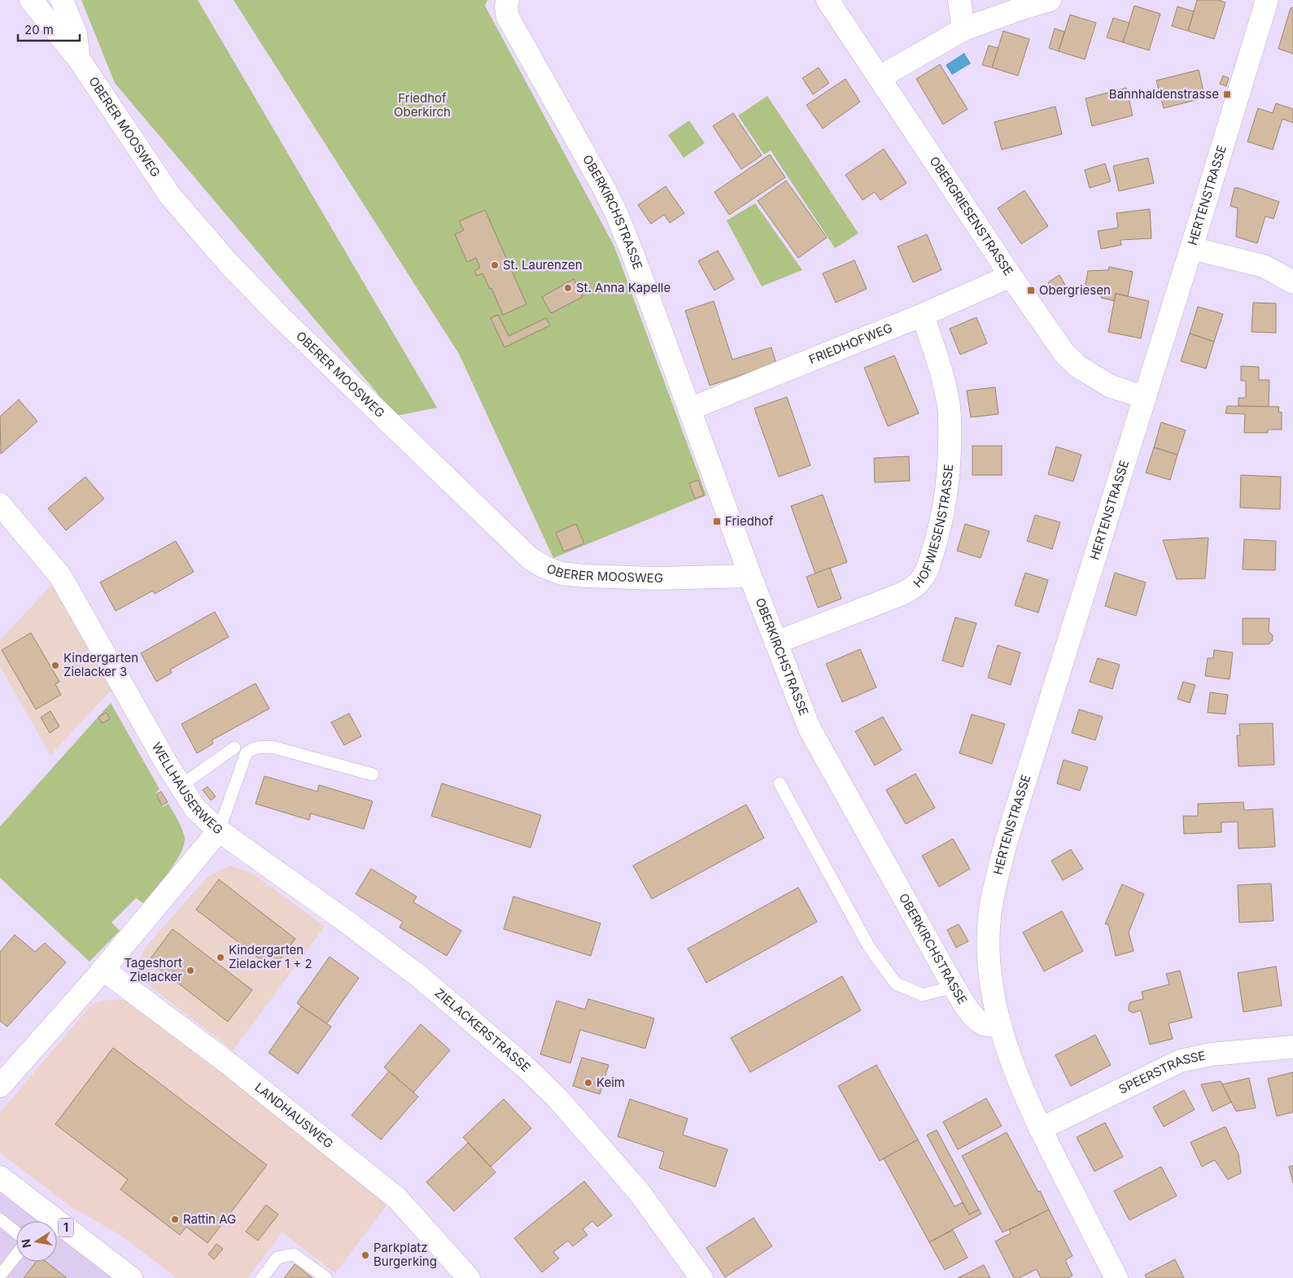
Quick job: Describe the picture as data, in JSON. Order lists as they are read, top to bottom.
{
  "streets": {
    "street": [
      "OBERER MOOSWEG",
      "HERTENSTRASSE",
      "OBERKIRCHSTRASSE",
      "OBERGRIESENSTRASSE",
      "FRIEDHOFWEG",
      "HOFWIESENSTRASSE",
      "WELLHAUSERWEG",
      "ZIELACKERSTRASSE",
      "SPEERSTRASSE",
      "LANDHAUSWEG",
      "1"
    ]
  },
  "crossings": [
    ["OBERER MOOSWEG", "OBERKIRCHSTRASSE"],
    ["HERTENSTRASSE", "OBERKIRCHSTRASSE"],
    ["HERTENSTRASSE", "OBERGRIESENSTRASSE"],
    ["OBERKIRCHSTRASSE", "FRIEDHOFWEG"],
    ["OBERKIRCHSTRASSE", "HOFWIESENSTRASSE"],
    ["OBERGRIESENSTRASSE", "FRIEDHOFWEG"],
    ["FRIEDHOFWEG", "HOFWIESENSTRASSE"],
    ["WELLHAUSERWEG", "ZIELACKERSTRASSE"],
    ["WELLHAUSERWEG", "LANDHAUSWEG"]
  ],
  "parks": ["Friedhof Oberkirch"],
  "places": {
    "transit": ["Bannhaldenstrasse", "Obergriesen", "Friedhof"],
    "other": [
      "St. Laurenzen",
      "St. Anna Kapelle",
      "Kindergarten Zielacker 3",
      "Kindergarten Zielacker 1 + 2",
      "Tageshort Zielacker",
      "Keim",
      "Rattin AG",
      "Parkplatz Burgerking"
    ]
  },
  "scale_bar": "20 m",
  "north": "left"
}
